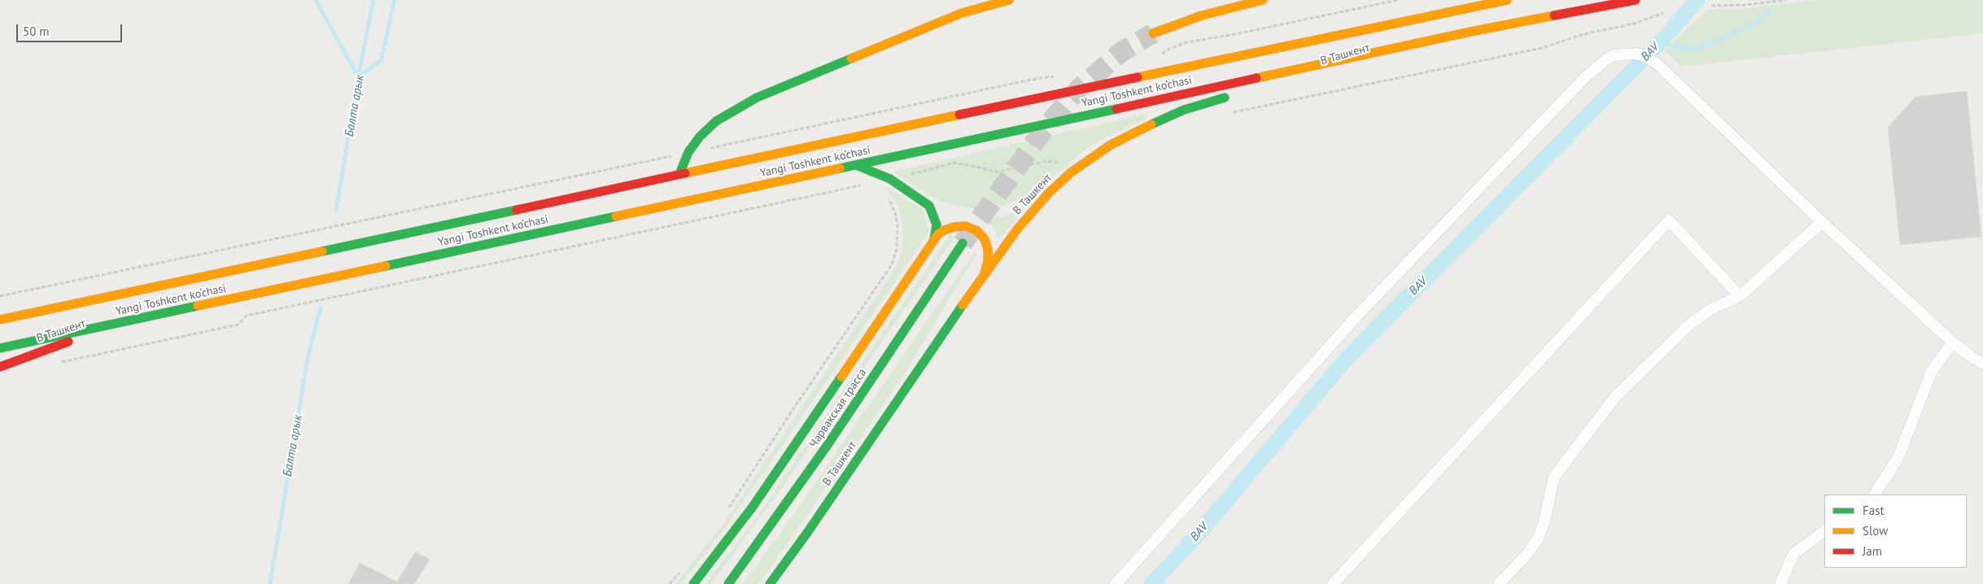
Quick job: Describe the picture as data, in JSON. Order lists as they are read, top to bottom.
{
  "streets": {
    "main road": ["В Ташкент", "Yangi Toshkent ko‘chasi", "Чарвакская трасса"]
  },
  "crossings": [
    ["В Ташкент", "Yangi Toshkent ko‘chasi"]
  ],
  "water": ["BAV", "Балта арык"],
  "legend": ["Fast", "Slow", "Jam"],
  "scale_bar": "50 m"
}
